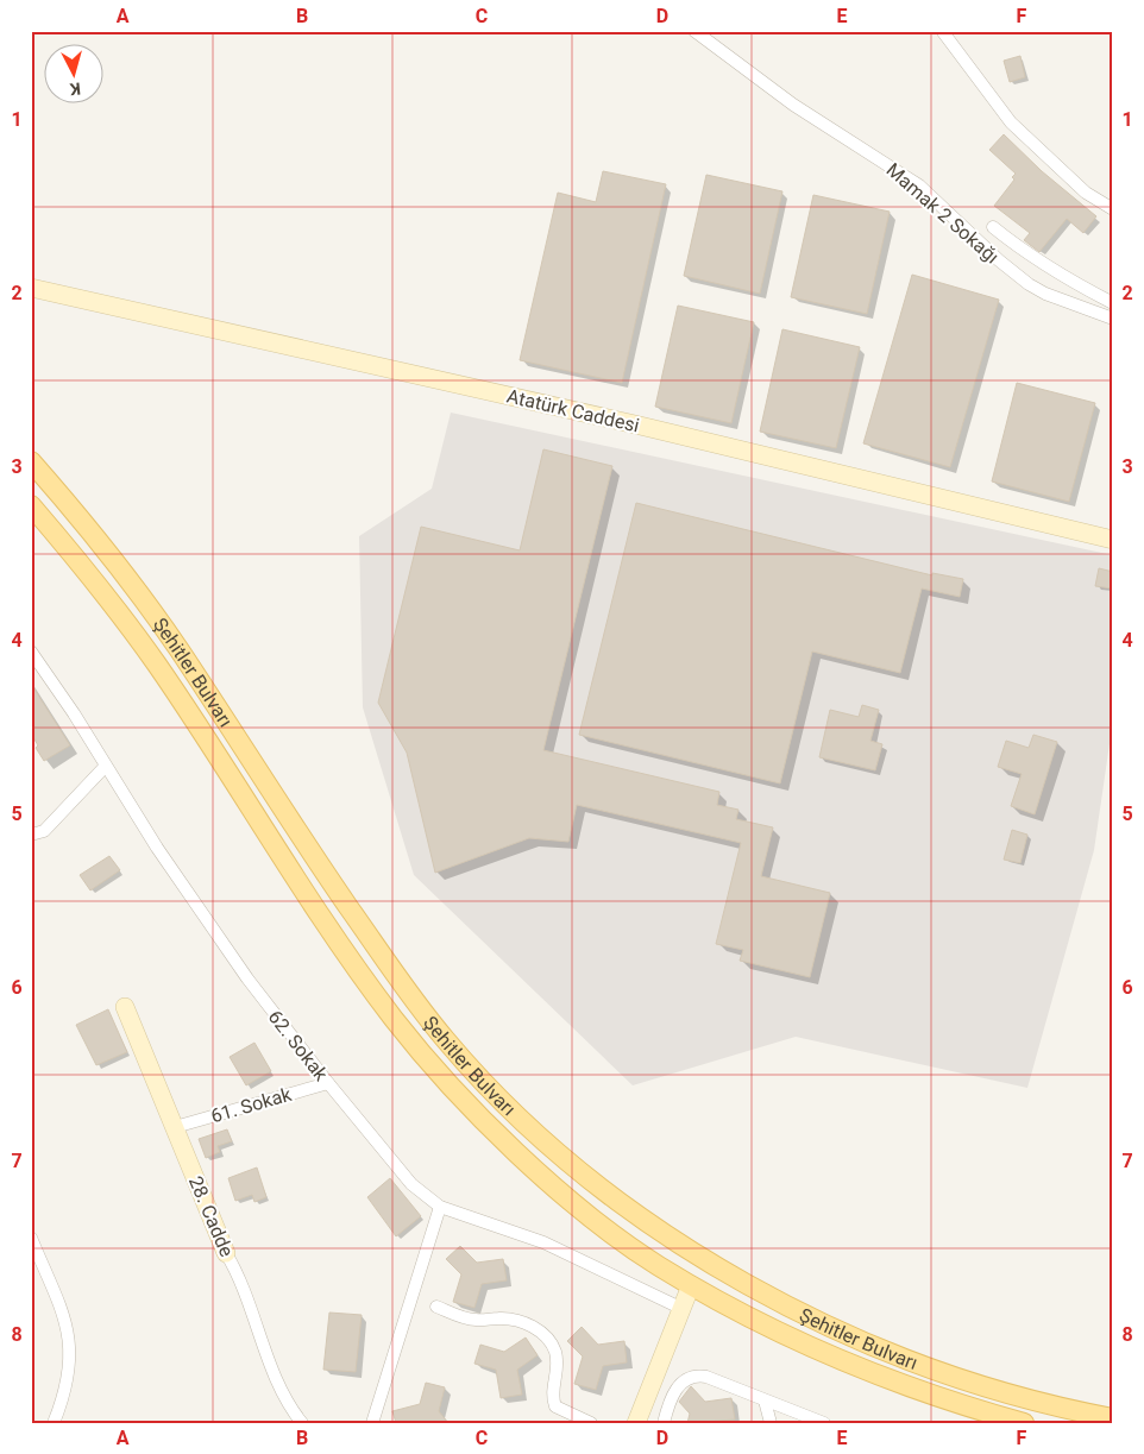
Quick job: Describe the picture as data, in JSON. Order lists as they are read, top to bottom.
{
  "streets": {
    "main road": ["Atatürk Caddesi", "Şehitler Bulvarı", "28. Cadde"],
    "street": ["Mamak 2 Sokağı", "62. Sokak", "61. Sokak"]
  },
  "crossings": [
    ["62. Sokak", "61. Sokak"],
    ["61. Sokak", "28. Cadde"]
  ],
  "north": "bottom",
  "grid": {
    "columns": [
      "A",
      "B",
      "C",
      "D",
      "E",
      "F"
    ],
    "rows": [
      "1",
      "2",
      "3",
      "4",
      "5",
      "6",
      "7",
      "8"
    ]
  }
}
